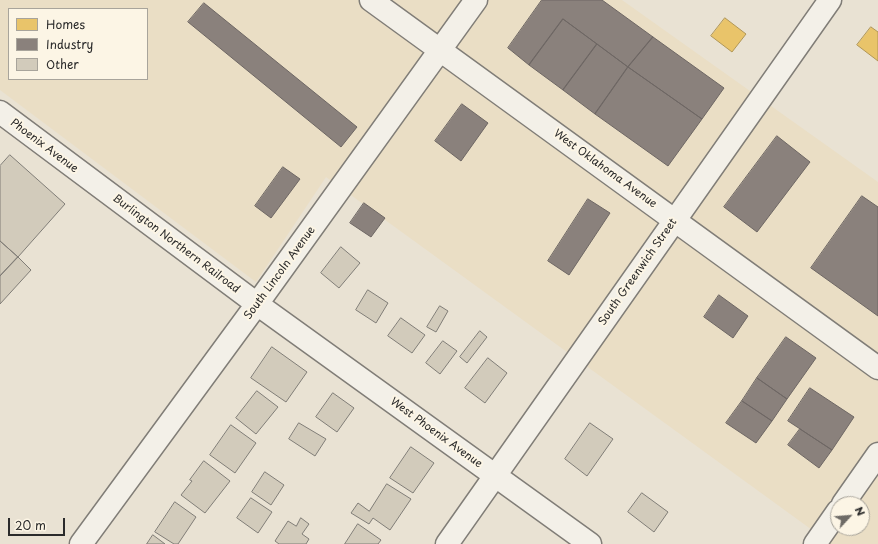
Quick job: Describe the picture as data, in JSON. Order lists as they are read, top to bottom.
{
  "streets": {
    "street": [
      "Phoenix Avenue",
      "West Oklahoma Avenue",
      "Burlington Northern Railroad",
      "South Greenwich Street",
      "South Lincoln Avenue",
      "West Phoenix Avenue"
    ]
  },
  "crossings": [
    ["Phoenix Avenue", "Burlington Northern Railroad"],
    ["West Oklahoma Avenue", "South Greenwich Street"],
    ["West Oklahoma Avenue", "South Lincoln Avenue"],
    ["Burlington Northern Railroad", "South Lincoln Avenue"],
    ["Burlington Northern Railroad", "West Phoenix Avenue"],
    ["South Greenwich Street", "West Phoenix Avenue"]
  ],
  "legend": ["Homes", "Industry", "Other"],
  "scale_bar": "20 m",
  "north": "top right"
}
